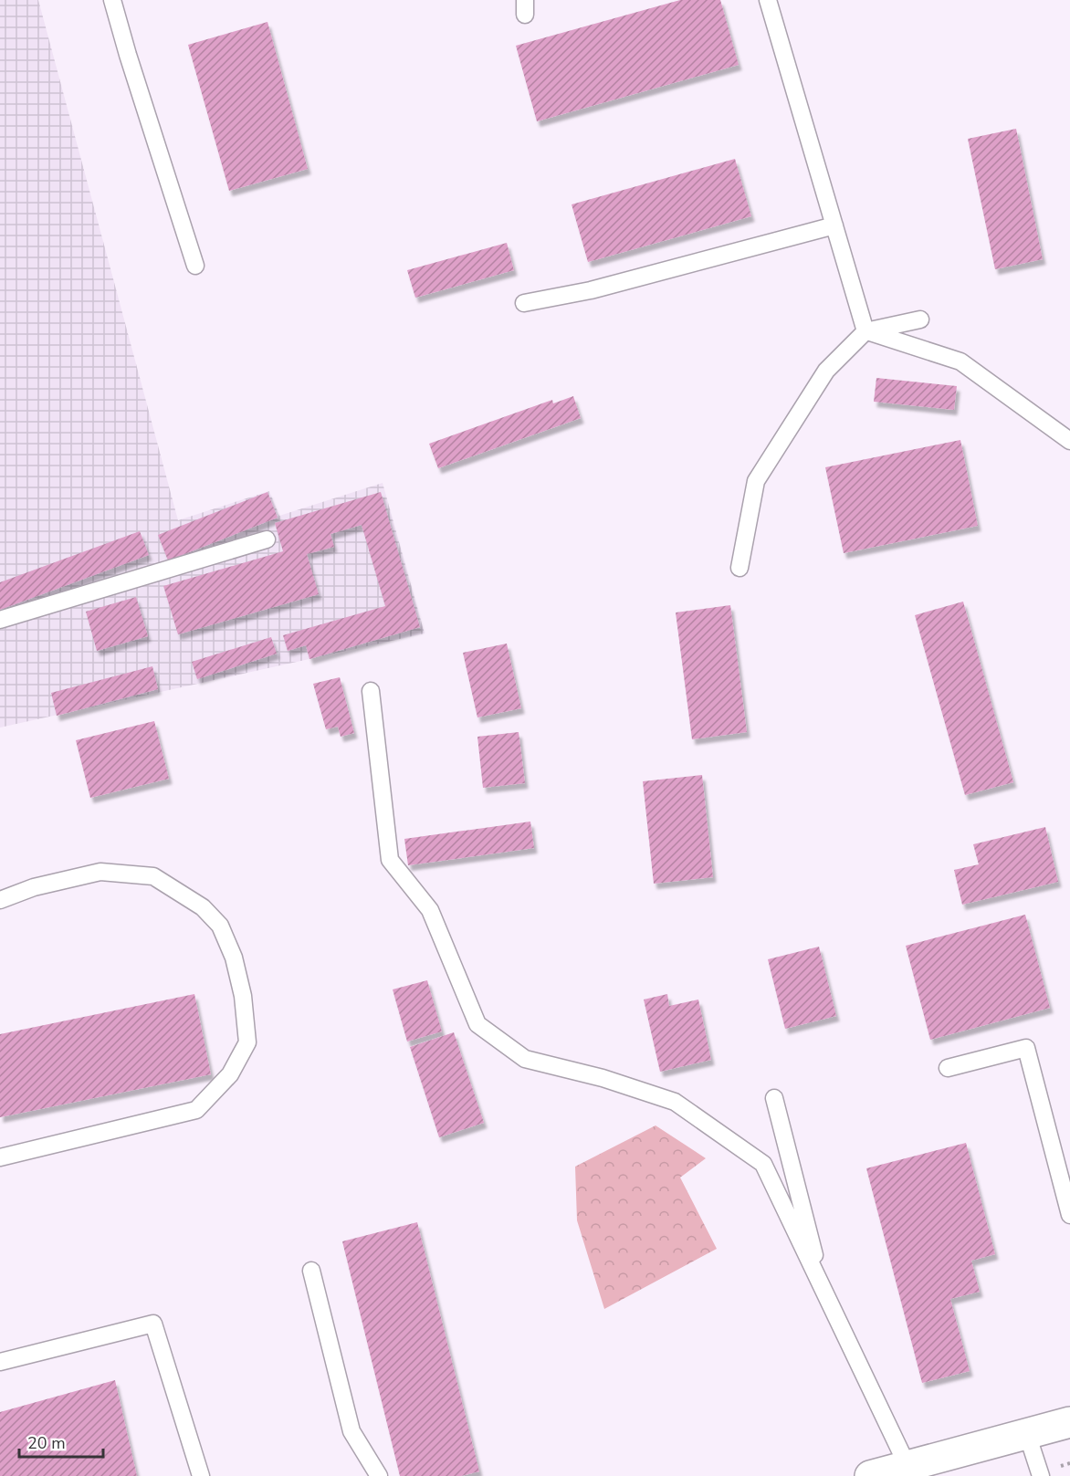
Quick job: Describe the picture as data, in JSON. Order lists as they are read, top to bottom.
{
  "scale_bar": "20 m"
}
